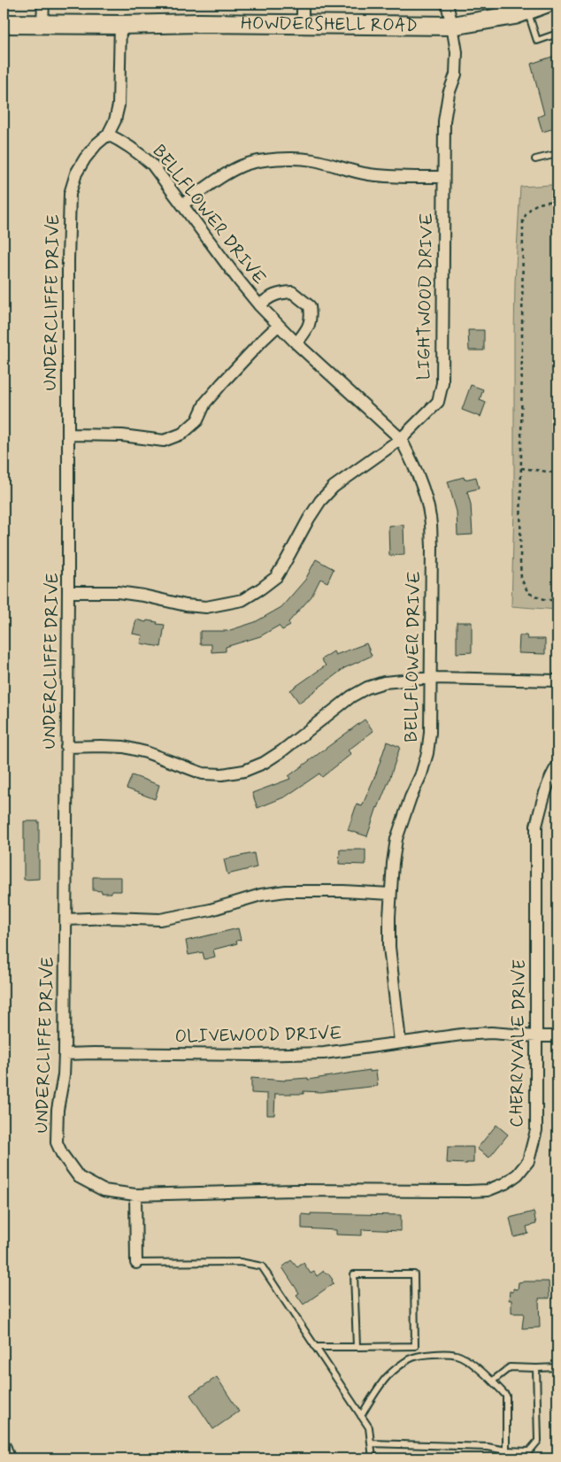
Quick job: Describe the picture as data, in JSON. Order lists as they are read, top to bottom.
{
  "streets": {
    "main road": ["HOWDERSHELL ROAD"],
    "street": [
      "BELLFLOWER DRIVE",
      "LIGHTWOOD DRIVE",
      "UNDERCLIFFE DRIVE",
      "OLIVEWOOD DRIVE",
      "CHERRYVALE DRIVE"
    ]
  },
  "crossings": [
    ["HOWDERSHELL ROAD", "LIGHTWOOD DRIVE"],
    ["HOWDERSHELL ROAD", "UNDERCLIFFE DRIVE"],
    ["BELLFLOWER DRIVE", "LIGHTWOOD DRIVE"],
    ["BELLFLOWER DRIVE", "UNDERCLIFFE DRIVE"],
    ["BELLFLOWER DRIVE", "OLIVEWOOD DRIVE"],
    ["LIGHTWOOD DRIVE", "UNDERCLIFFE DRIVE"],
    ["UNDERCLIFFE DRIVE", "OLIVEWOOD DRIVE"],
    ["UNDERCLIFFE DRIVE", "CHERRYVALE DRIVE"],
    ["OLIVEWOOD DRIVE", "CHERRYVALE DRIVE"]
  ]
}
